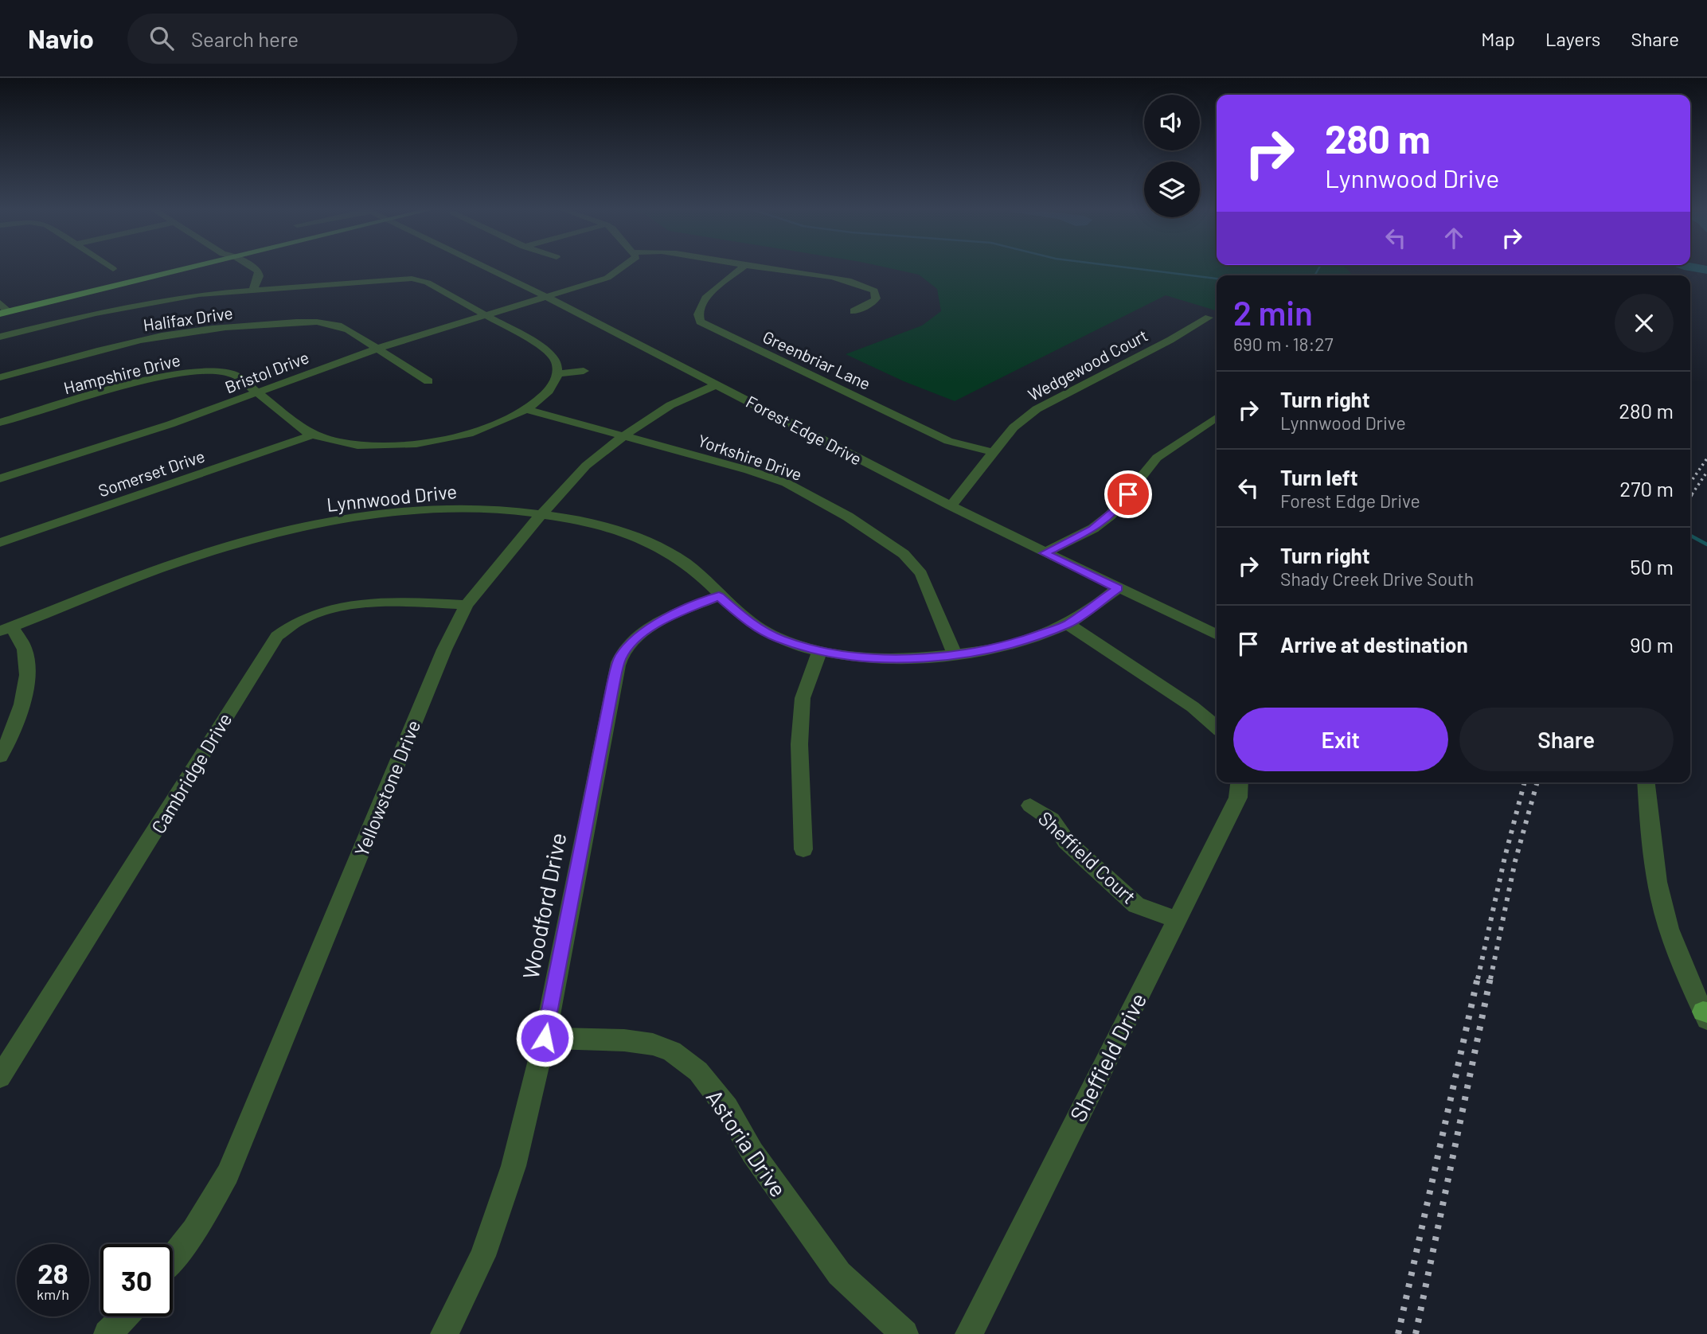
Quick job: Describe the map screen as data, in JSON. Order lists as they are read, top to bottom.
{
  "streets": {
    "street": [
      "Halifax Drive",
      "Greenbriar Lane",
      "Wedgewood Court",
      "Bristol Drive",
      "Hampshire Drive",
      "Forest Edge Drive",
      "Yorkshire Drive",
      "Somerset Drive",
      "Lynnwood Drive",
      "Cambridge Drive",
      "Yellowstone Drive",
      "Sheffield Court",
      "Woodford Drive",
      "Sheffield Drive",
      "Astoria Drive"
    ]
  },
  "crossings": [
    ["Halifax Drive", "Bristol Drive"],
    ["Greenbriar Lane", "Wedgewood Court"],
    ["Wedgewood Court", "Forest Edge Drive"],
    ["Bristol Drive", "Hampshire Drive"],
    ["Bristol Drive", "Forest Edge Drive"],
    ["Hampshire Drive", "Yorkshire Drive"],
    ["Hampshire Drive", "Somerset Drive"],
    ["Forest Edge Drive", "Lynnwood Drive"],
    ["Forest Edge Drive", "Yellowstone Drive"],
    ["Yorkshire Drive", "Lynnwood Drive"],
    ["Yorkshire Drive", "Yellowstone Drive"],
    ["Lynnwood Drive", "Yellowstone Drive"],
    ["Lynnwood Drive", "Woodford Drive"],
    ["Cambridge Drive", "Yellowstone Drive"],
    ["Sheffield Court", "Sheffield Drive"],
    ["Woodford Drive", "Astoria Drive"]
  ],
  "page": {
    "header": "Navio",
    "search": "Search here",
    "nav": ["Map", "Layers", "Share"],
    "turn": ["280 m", "Lynnwood Drive"],
    "heading": ["2 min", "690 m · 18:27"],
    "list": [
      {
        "name": "Turn right",
        "note": "Lynnwood Drive",
        "value": "280 m"
      },
      {
        "name": "Turn left",
        "note": "Forest Edge Drive",
        "value": "270 m"
      },
      {
        "name": "Turn right",
        "note": "Shady Creek Drive South",
        "value": "50 m"
      },
      {
        "name": "Arrive at destination",
        "value": "90 m"
      }
    ],
    "buttons": ["Exit", "Share"],
    "speed": "28 km/h",
    "limit": "30"
  }
}
